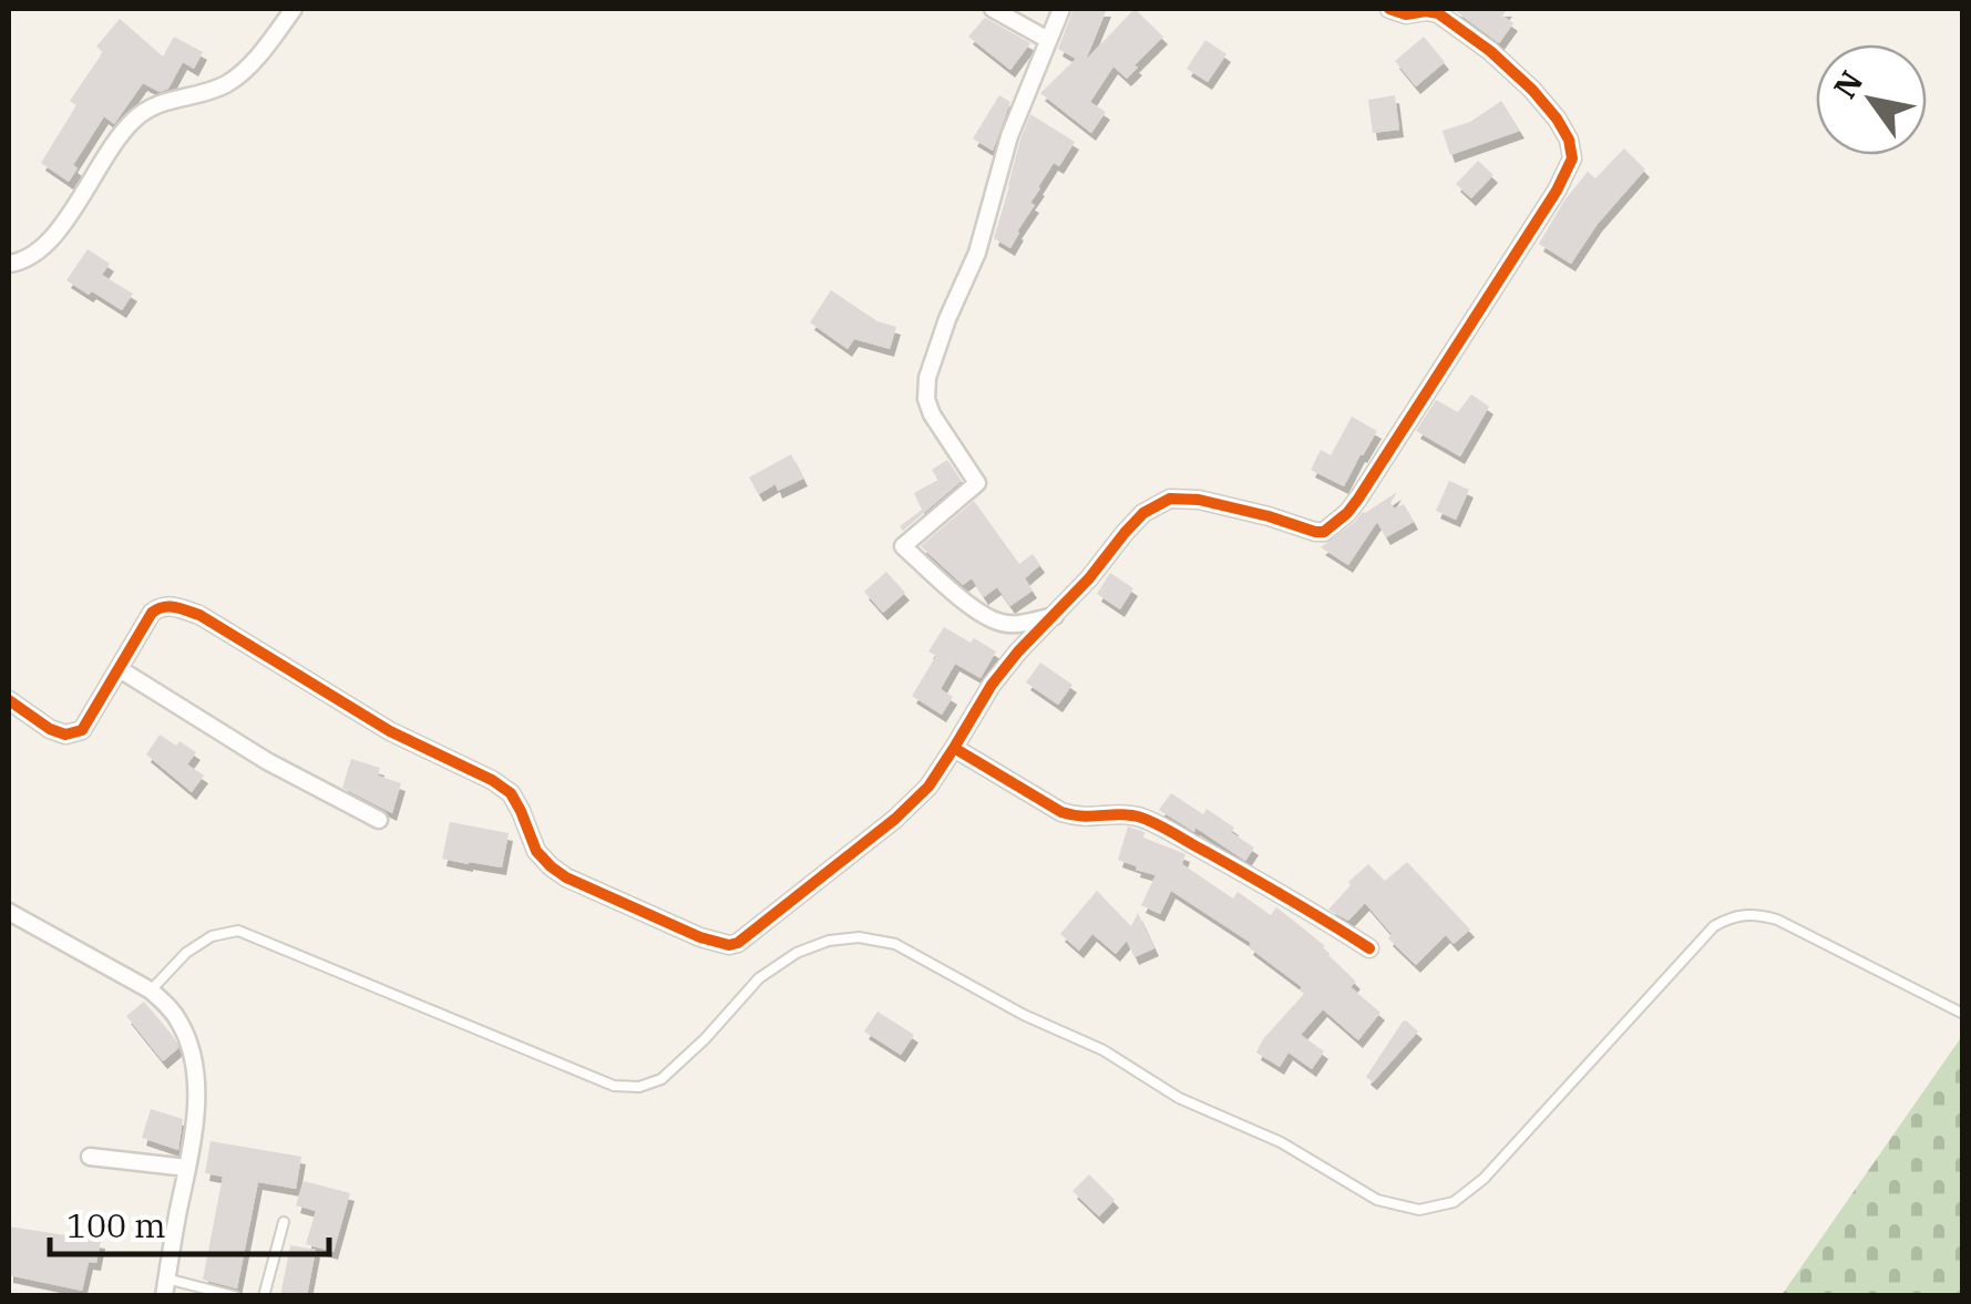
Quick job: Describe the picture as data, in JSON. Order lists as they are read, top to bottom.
{
  "scale_bar": "100 m",
  "north": "top left"
}
